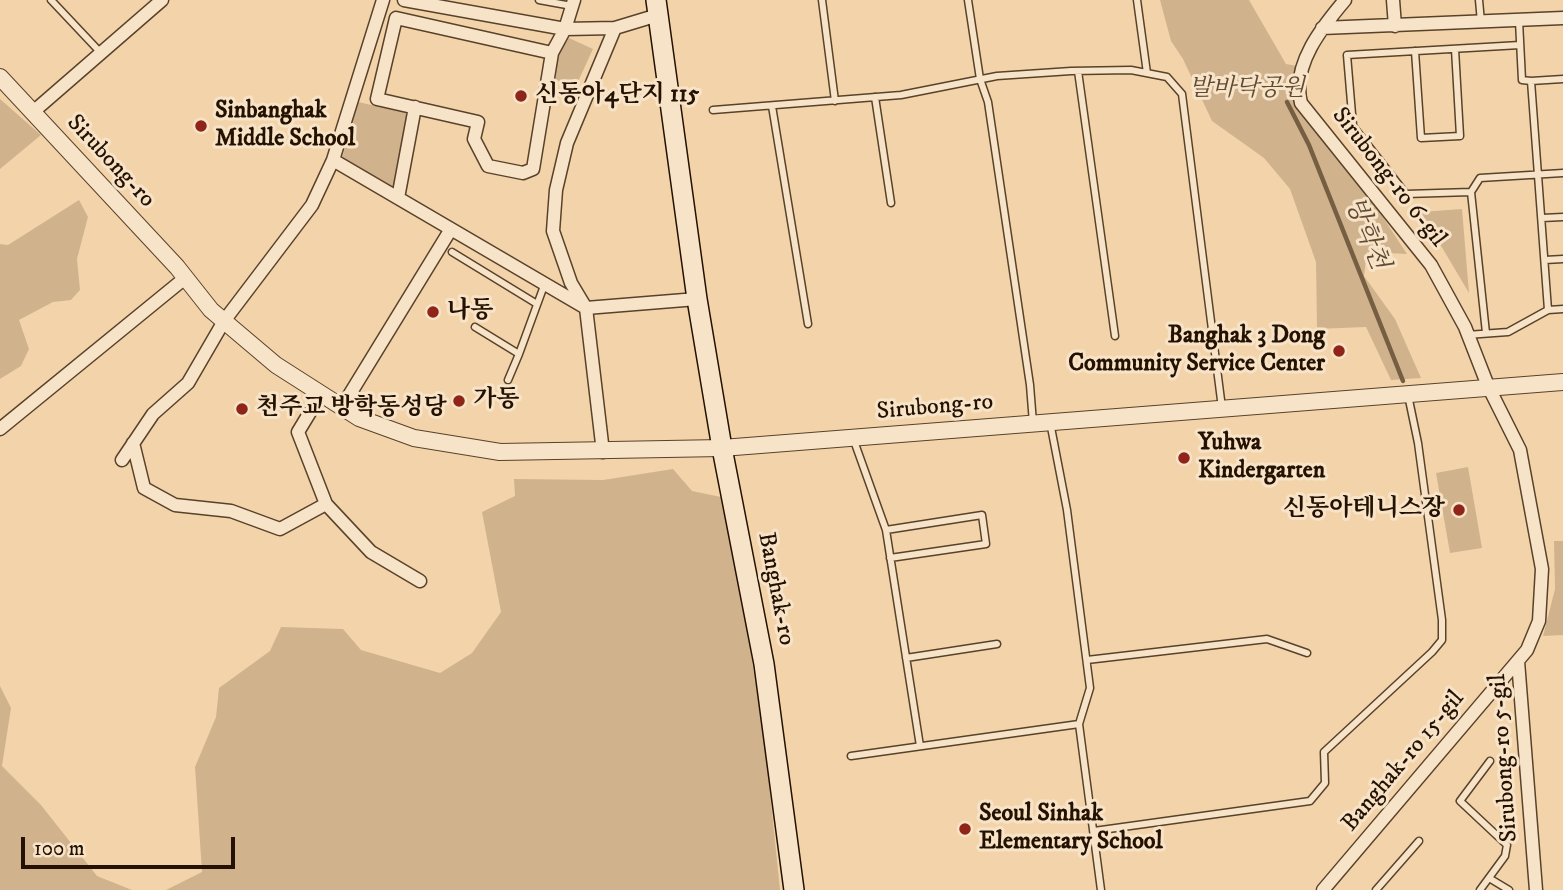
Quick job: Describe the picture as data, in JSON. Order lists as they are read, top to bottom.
{
  "streets": {
    "main road": ["Banghak-ro"],
    "street": [
      "Sirubong-ro",
      "Sirubong-ro 6-gil",
      "Sirubong-ro 5-gil",
      "Banghak-ro 15-gil"
    ]
  },
  "crossings": [
    ["Sirubong-ro", "Sirubong-ro 6-gil"],
    ["Sirubong-ro", "Banghak-ro"],
    ["Sirubong-ro", "Sirubong-ro 5-gil"],
    ["Sirubong-ro 6-gil", "Sirubong-ro 5-gil"],
    ["Sirubong-ro 5-gil", "Banghak-ro 15-gil"]
  ],
  "water": ["방학천"],
  "parks": ["발바닥공원"],
  "places": [
    "신동아4단지 115",
    "Sinbanghak Middle School",
    "나동",
    "Banghak 3 Dong Community Service Center",
    "가동",
    "천주교 방학동성당",
    "Yuhwa Kindergarten",
    "신동아테니스장",
    "Seoul Sinhak Elementary School"
  ],
  "scale_bar": "100 m"
}
